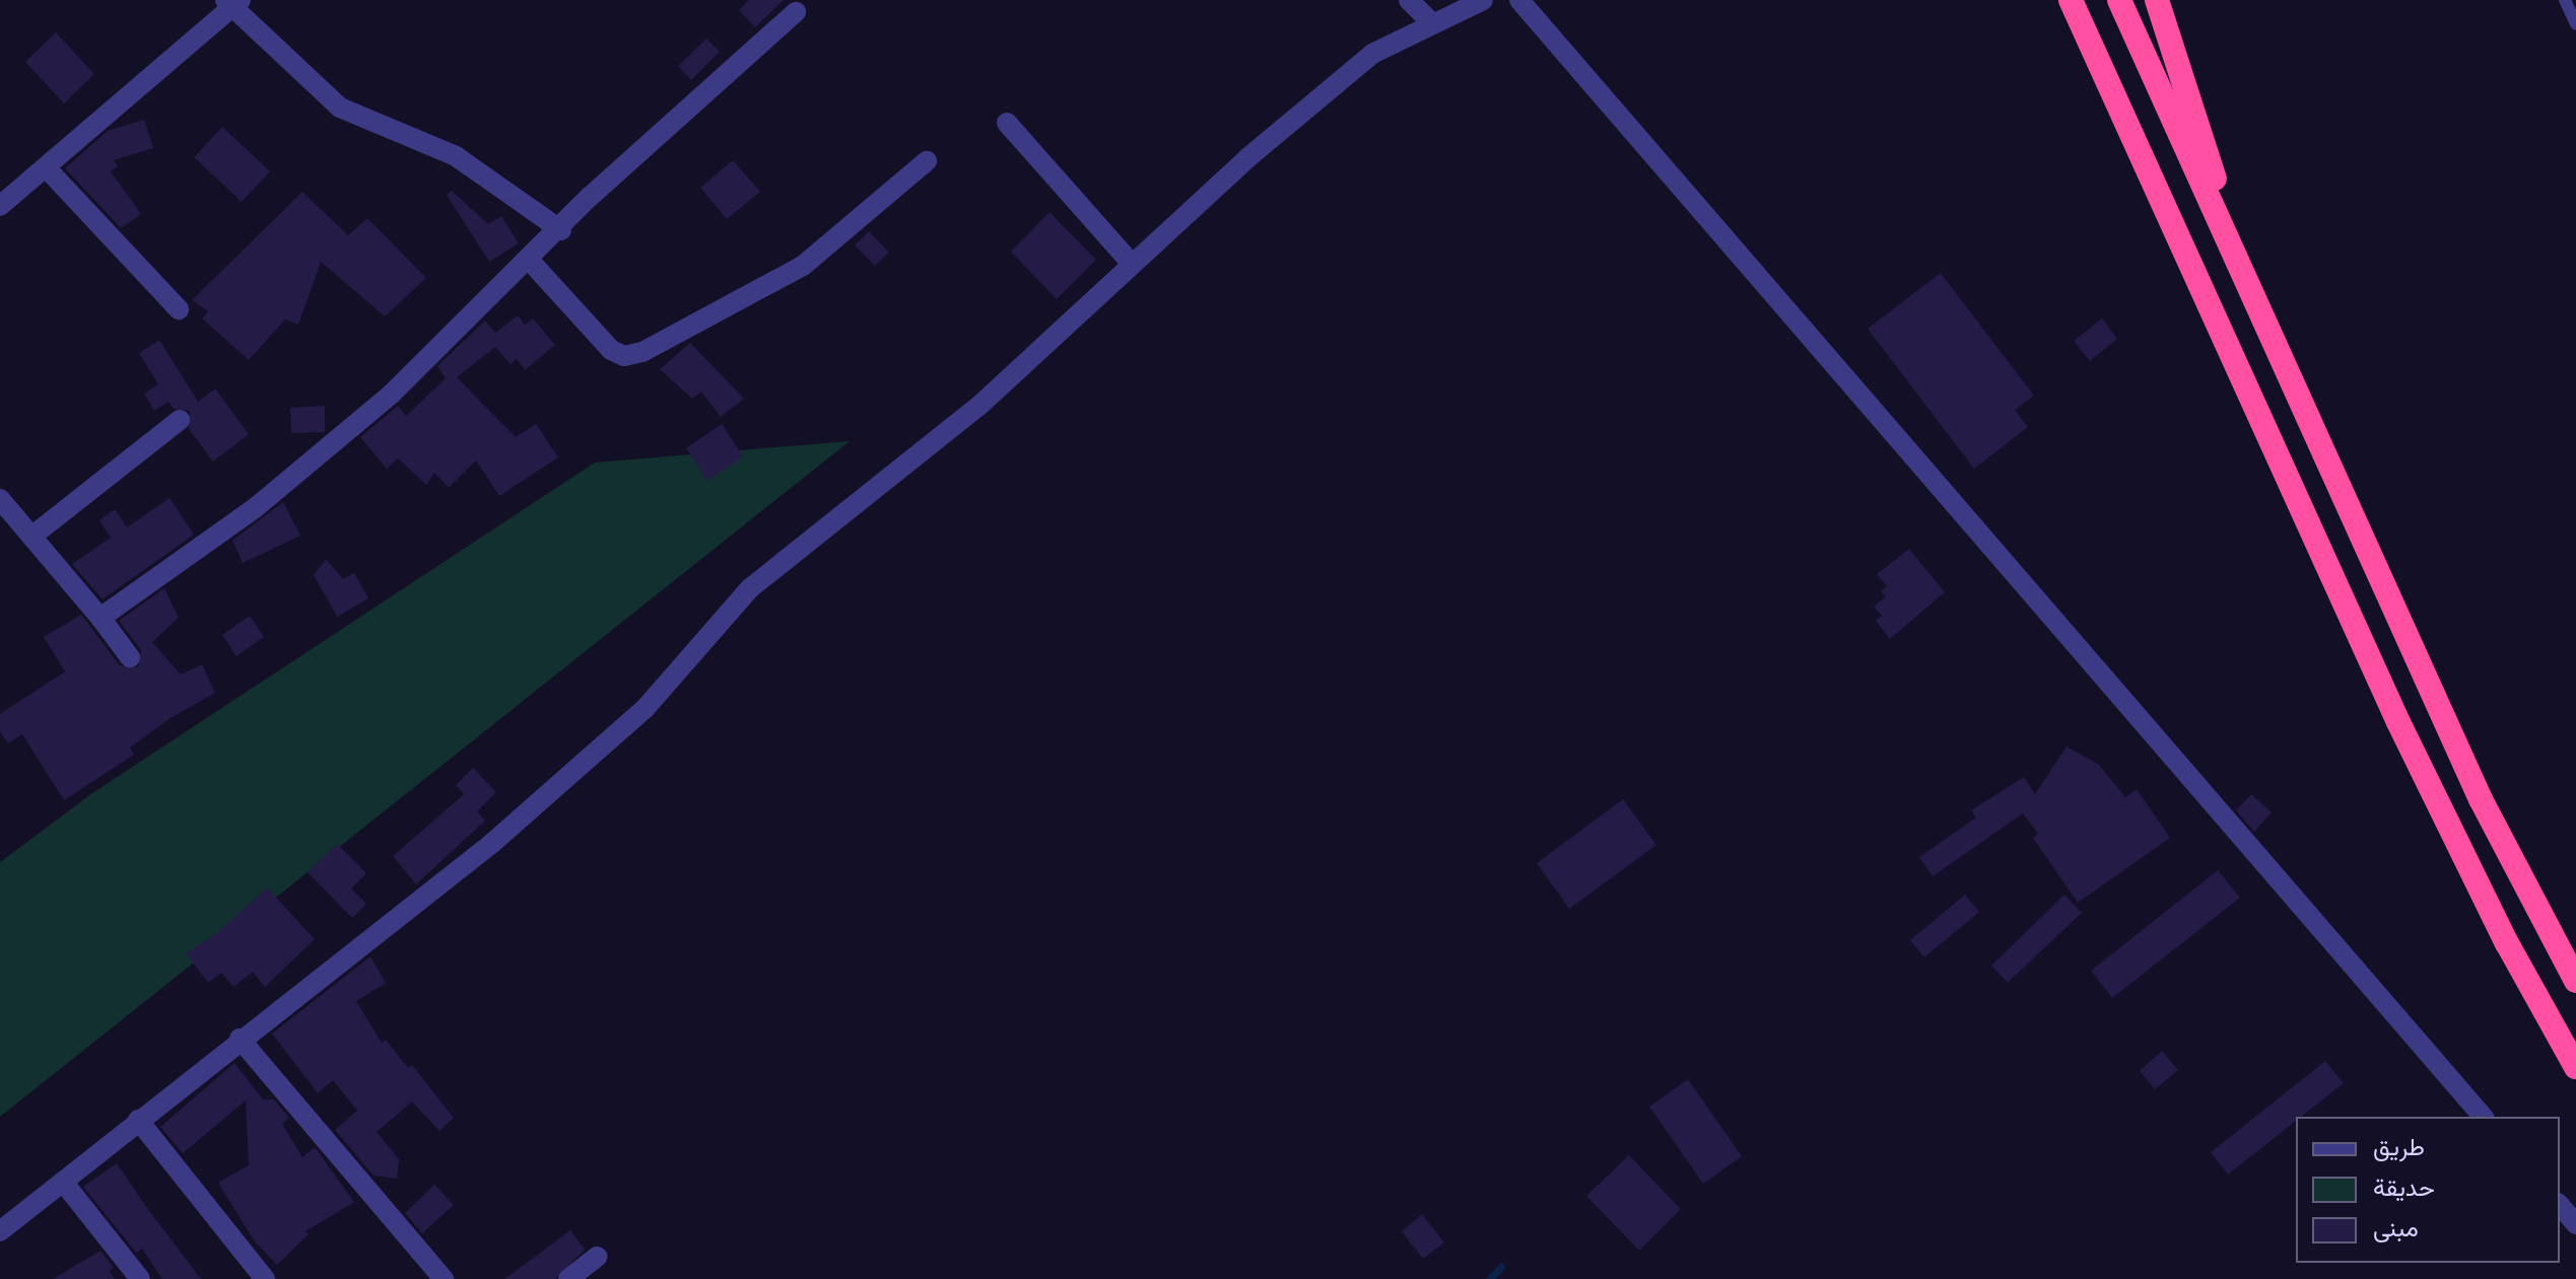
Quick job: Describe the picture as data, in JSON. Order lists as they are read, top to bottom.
{
  "legend": ["طريق", "حديقة", "مبنى"]
}
